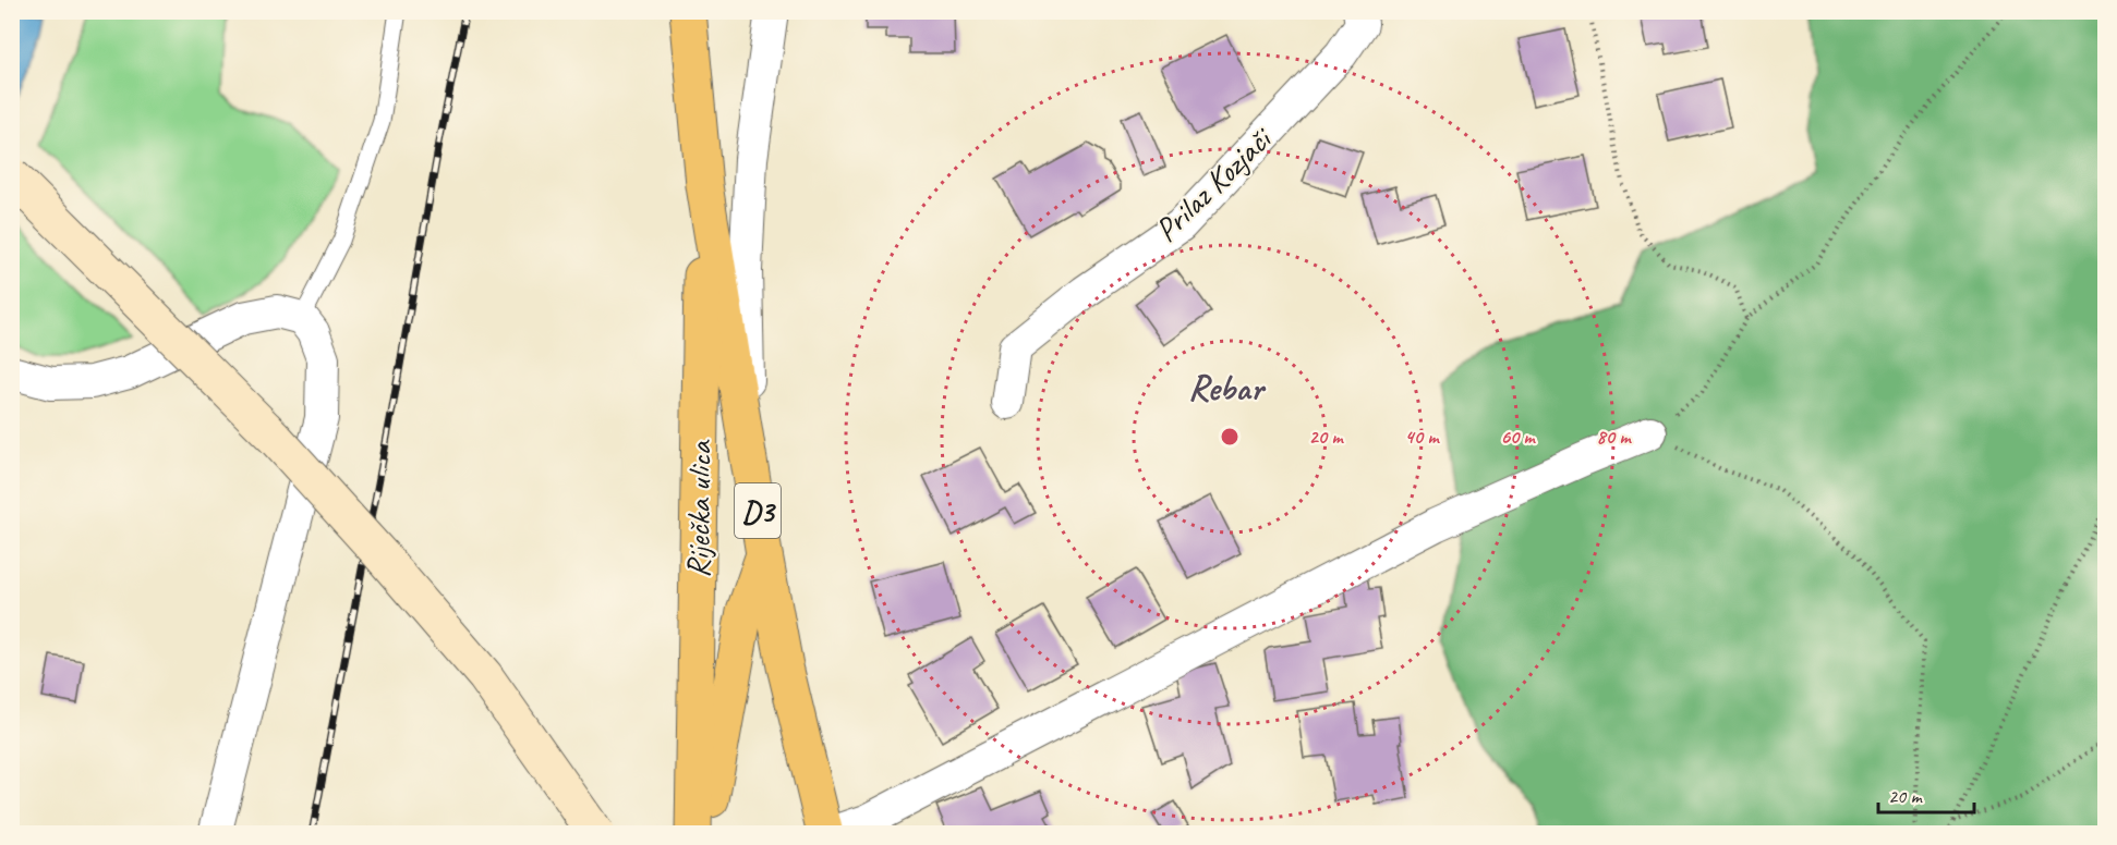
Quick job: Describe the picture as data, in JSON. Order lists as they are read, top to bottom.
{
  "streets": {
    "main road": ["Riječka ulica", "D3"],
    "street": ["Prilaz Kozjači"]
  },
  "districts": ["Rebar"],
  "scale_bar": "20 m",
  "rings": [
    "20 m",
    "40 m",
    "60 m",
    "80 m"
  ]
}
